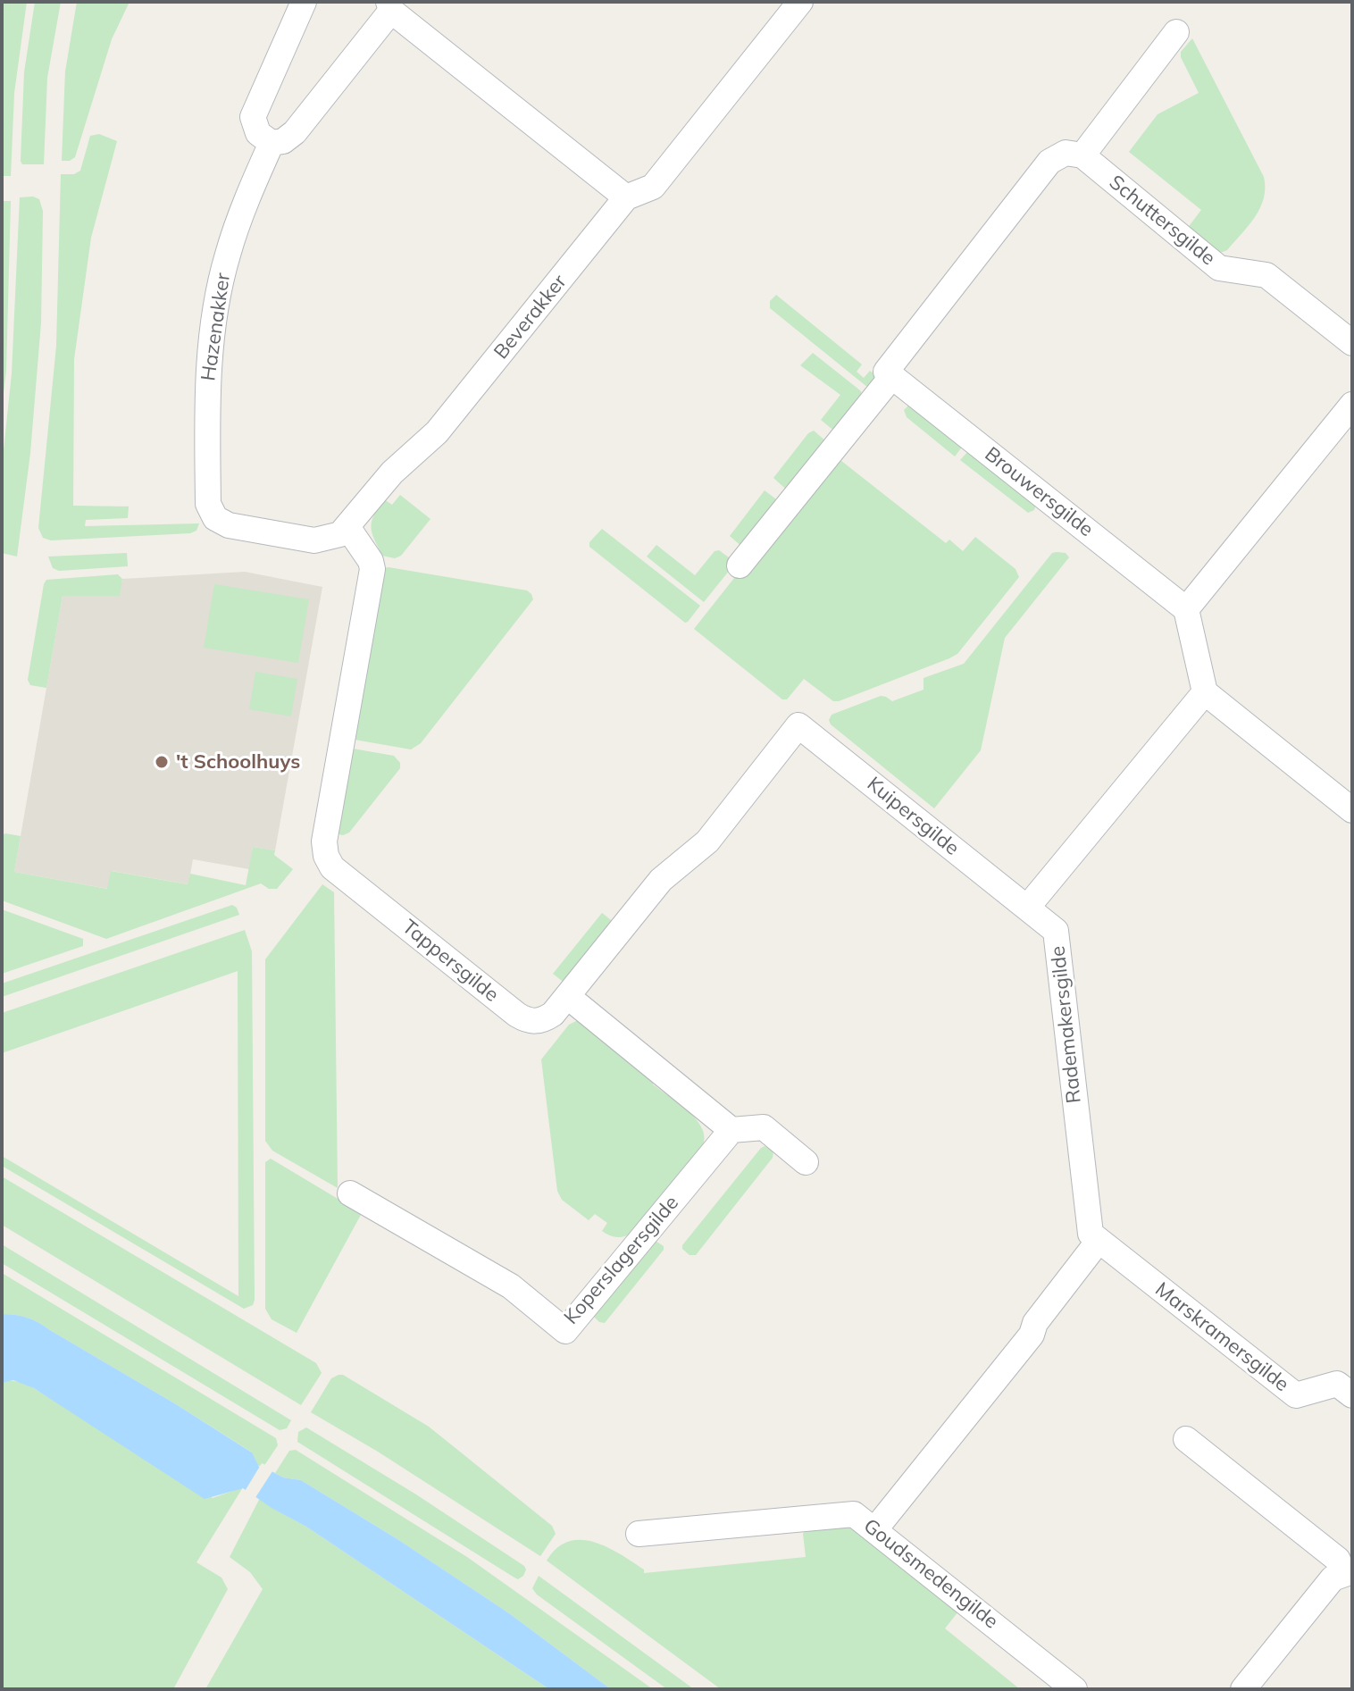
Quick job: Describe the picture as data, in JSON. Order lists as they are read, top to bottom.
{
  "streets": {
    "street": [
      "Schuttersgilde",
      "Beverakker",
      "Hazenakker",
      "Brouwersgilde",
      "Kuipersgilde",
      "Tappersgilde",
      "Rademakersgilde",
      "Koperslagersgilde",
      "Marskramersgilde",
      "Goudsmedengilde"
    ]
  },
  "crossings": [
    ["Beverakker", "Hazenakker"],
    ["Beverakker", "Tappersgilde"],
    ["Kuipersgilde", "Tappersgilde"],
    ["Kuipersgilde", "Rademakersgilde"],
    ["Rademakersgilde", "Marskramersgilde"]
  ],
  "places": ["'t Schoolhuys"]
}
